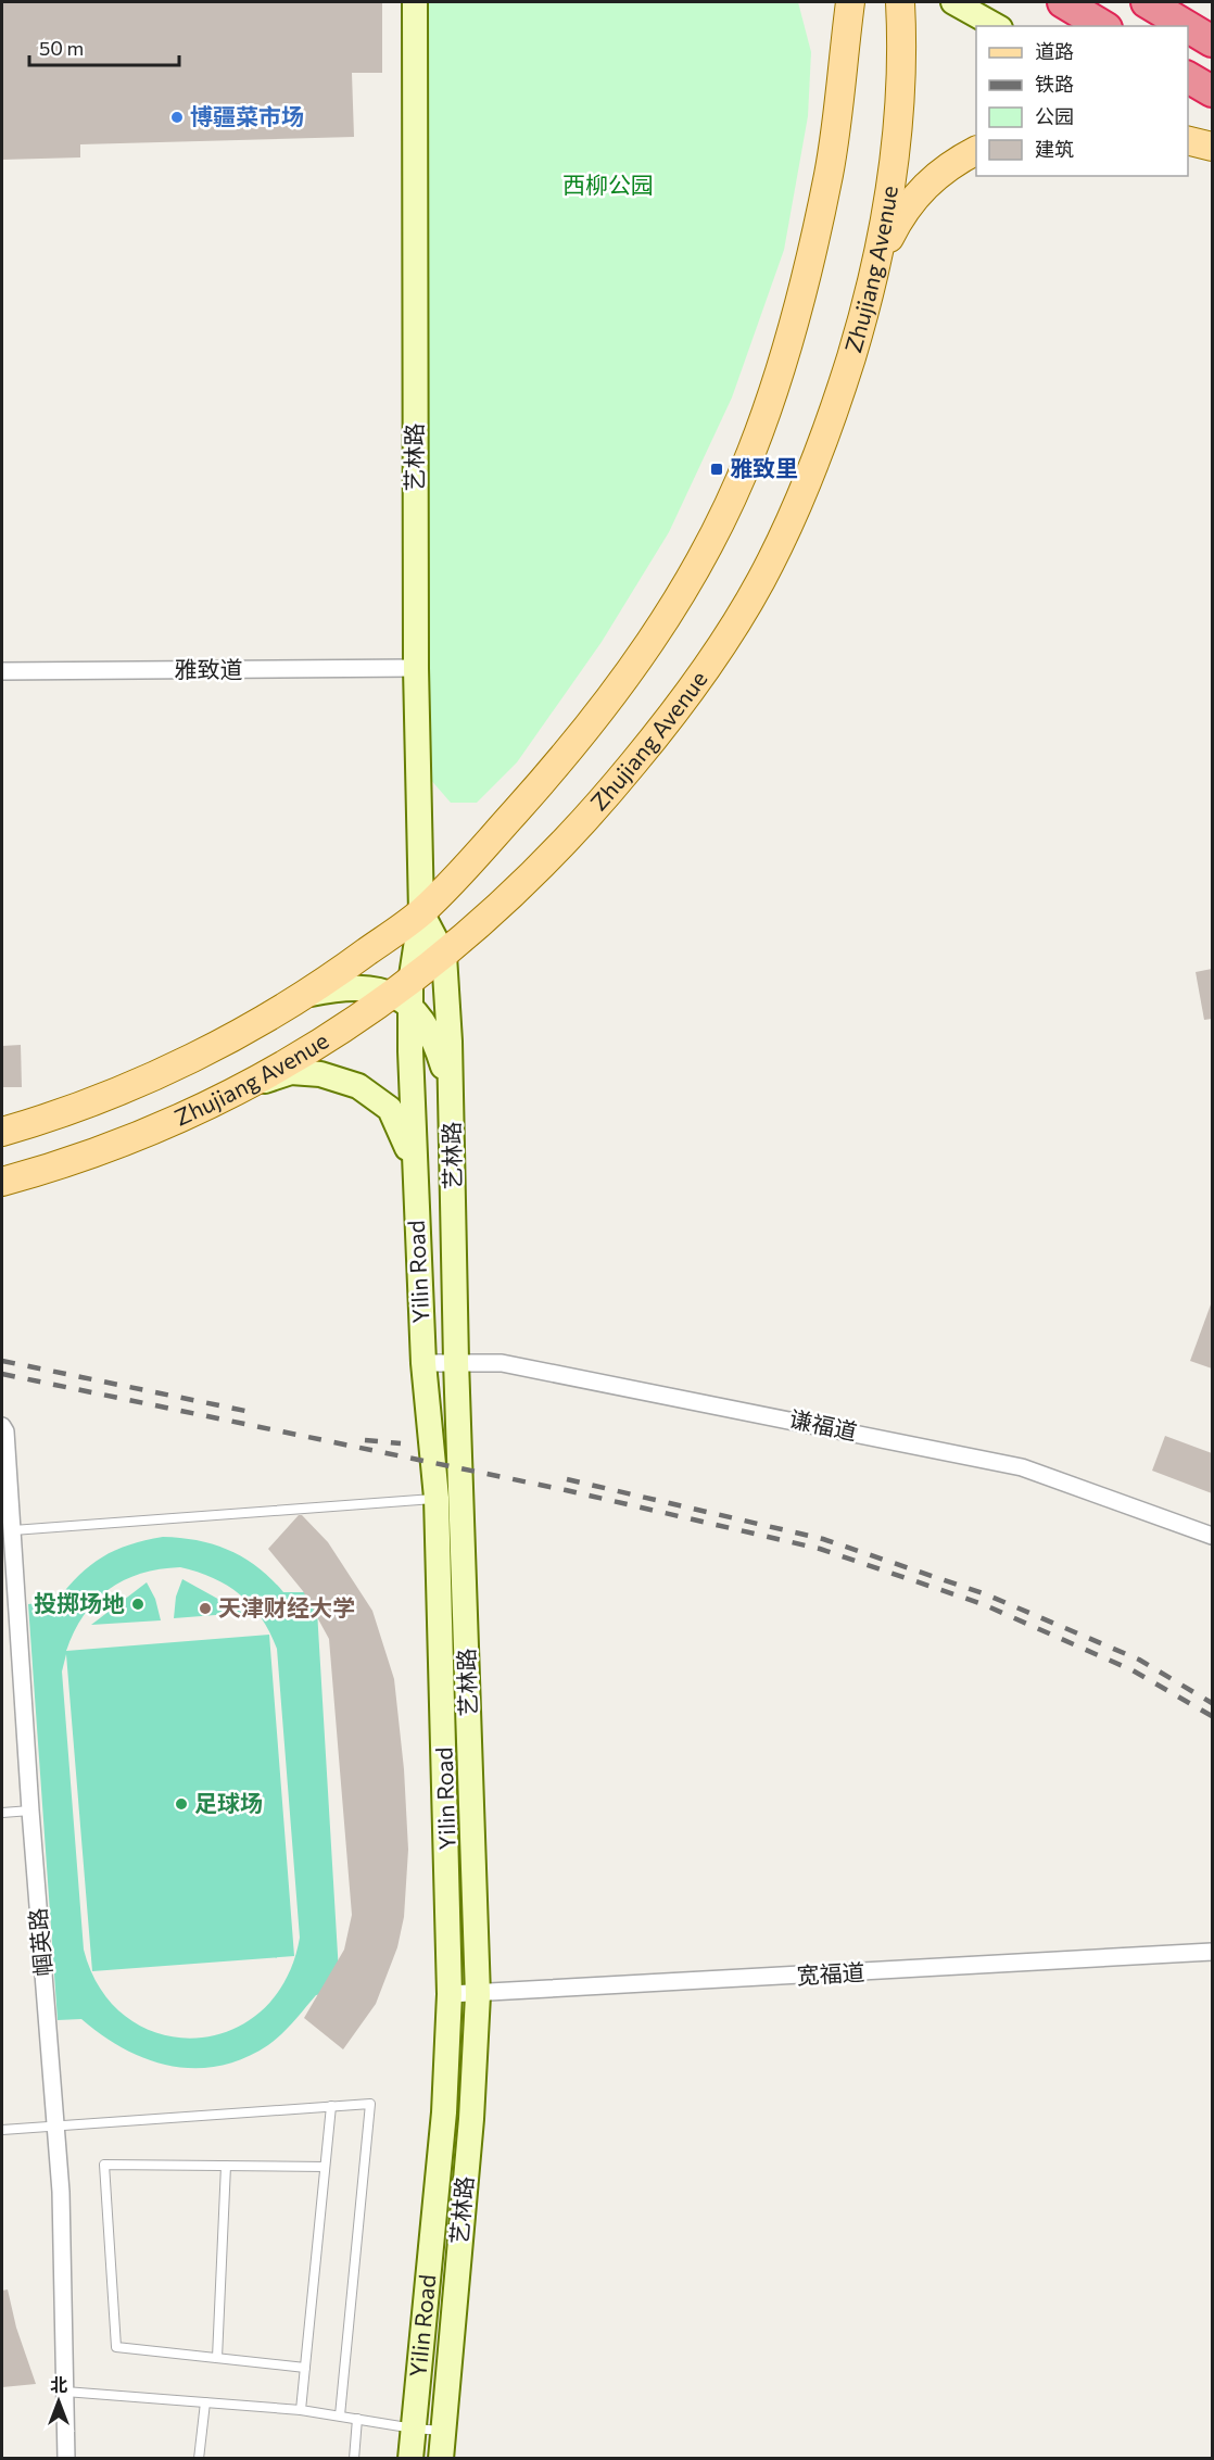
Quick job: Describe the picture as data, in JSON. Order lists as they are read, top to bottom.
{
  "streets": {
    "main road": ["Zhujiang Avenue"],
    "street": [
      "艺林路",
      "雅致道",
      "Yilin Road",
      "谦福道",
      "帼英路",
      "宽福道"
    ]
  },
  "crossings": [
    ["Zhujiang Avenue", "艺林路"],
    ["Zhujiang Avenue", "Yilin Road"],
    ["艺林路", "雅致道"],
    ["艺林路", "Yilin Road"],
    ["艺林路", "谦福道"],
    ["艺林路", "宽福道"],
    ["Yilin Road", "谦福道"],
    ["Yilin Road", "宽福道"]
  ],
  "parks": ["西柳公园"],
  "places": {
    "other": [
      "博疆菜市场",
      "投掷场地",
      "天津财经大学",
      "足球场"
    ],
    "transit": ["雅致里"]
  },
  "legend": [
    "道路",
    "铁路",
    "公园",
    "建筑"
  ],
  "scale_bar": "50 m",
  "north": "top"
}
